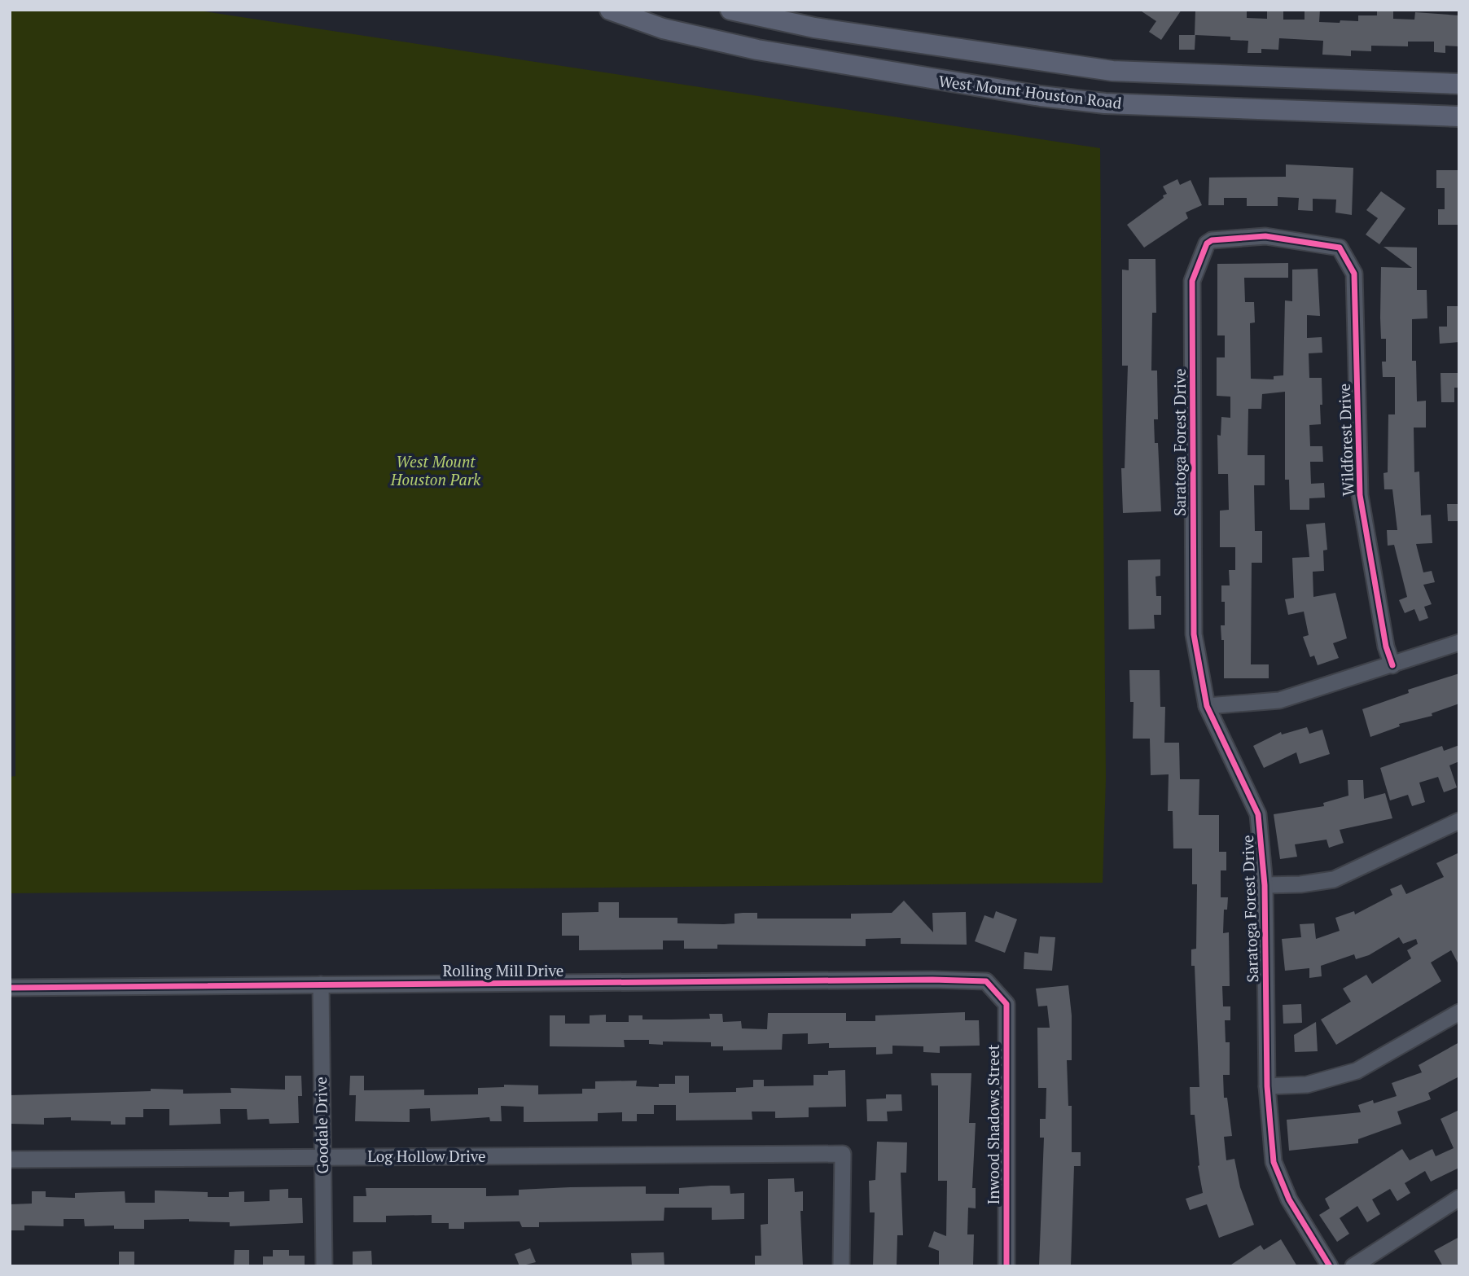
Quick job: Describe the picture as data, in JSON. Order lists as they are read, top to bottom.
{
  "streets": {
    "main road": ["West Mount Houston Road"],
    "street": [
      "Wildforest Drive",
      "Saratoga Forest Drive",
      "Rolling Mill Drive",
      "Inwood Shadows Street",
      "Goodale Drive",
      "Log Hollow Drive"
    ]
  },
  "crossings": [
    ["Wildforest Drive", "Saratoga Forest Drive"],
    ["Rolling Mill Drive", "Inwood Shadows Street"],
    ["Rolling Mill Drive", "Goodale Drive"],
    ["Goodale Drive", "Log Hollow Drive"]
  ],
  "parks": ["West Mount Houston Park"]
}
